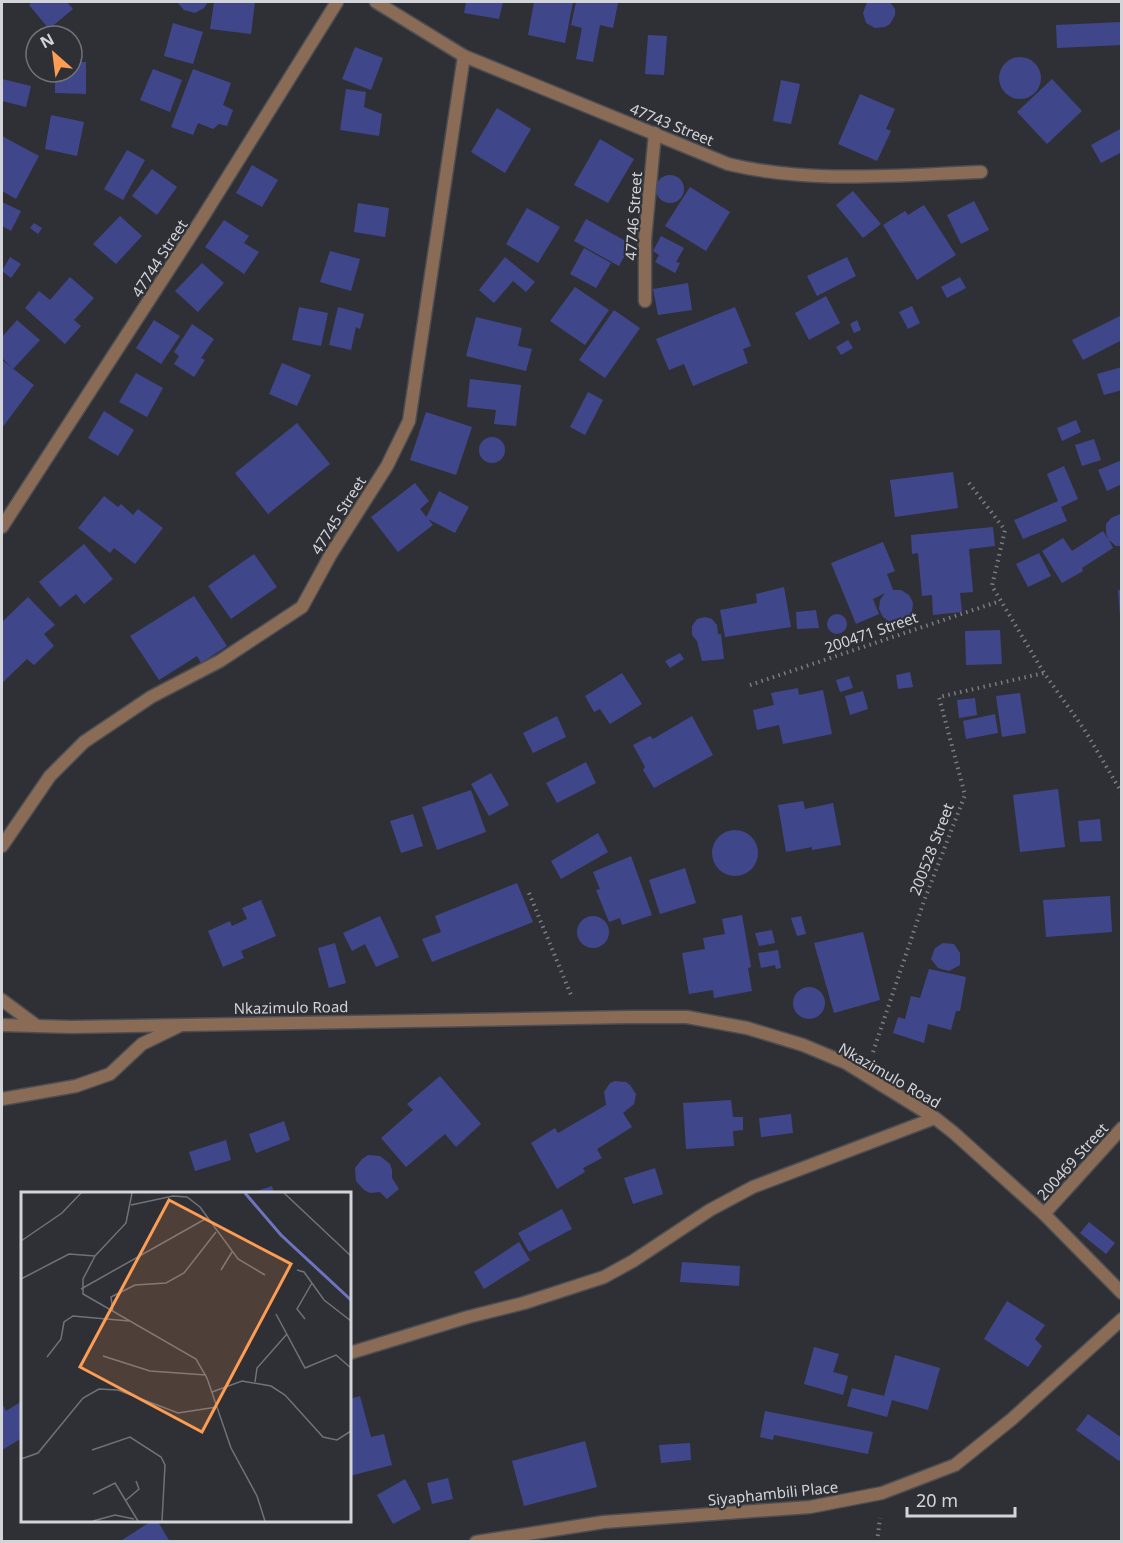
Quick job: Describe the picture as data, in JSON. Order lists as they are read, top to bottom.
{
  "streets": {
    "street": [
      "47743 Street",
      "47746 Street",
      "47744 Street",
      "47745 Street",
      "Nkazimulo Road",
      "200469 Street",
      "Siyaphambili Place"
    ],
    "path": ["200471 Street", "200528 Street"]
  },
  "crossings": [
    ["47743 Street", "47746 Street"],
    ["47743 Street", "47745 Street"],
    ["200528 Street", "Nkazimulo Road"],
    ["Nkazimulo Road", "200469 Street"]
  ],
  "scale_bar": "20 m",
  "north": "top left"
}
